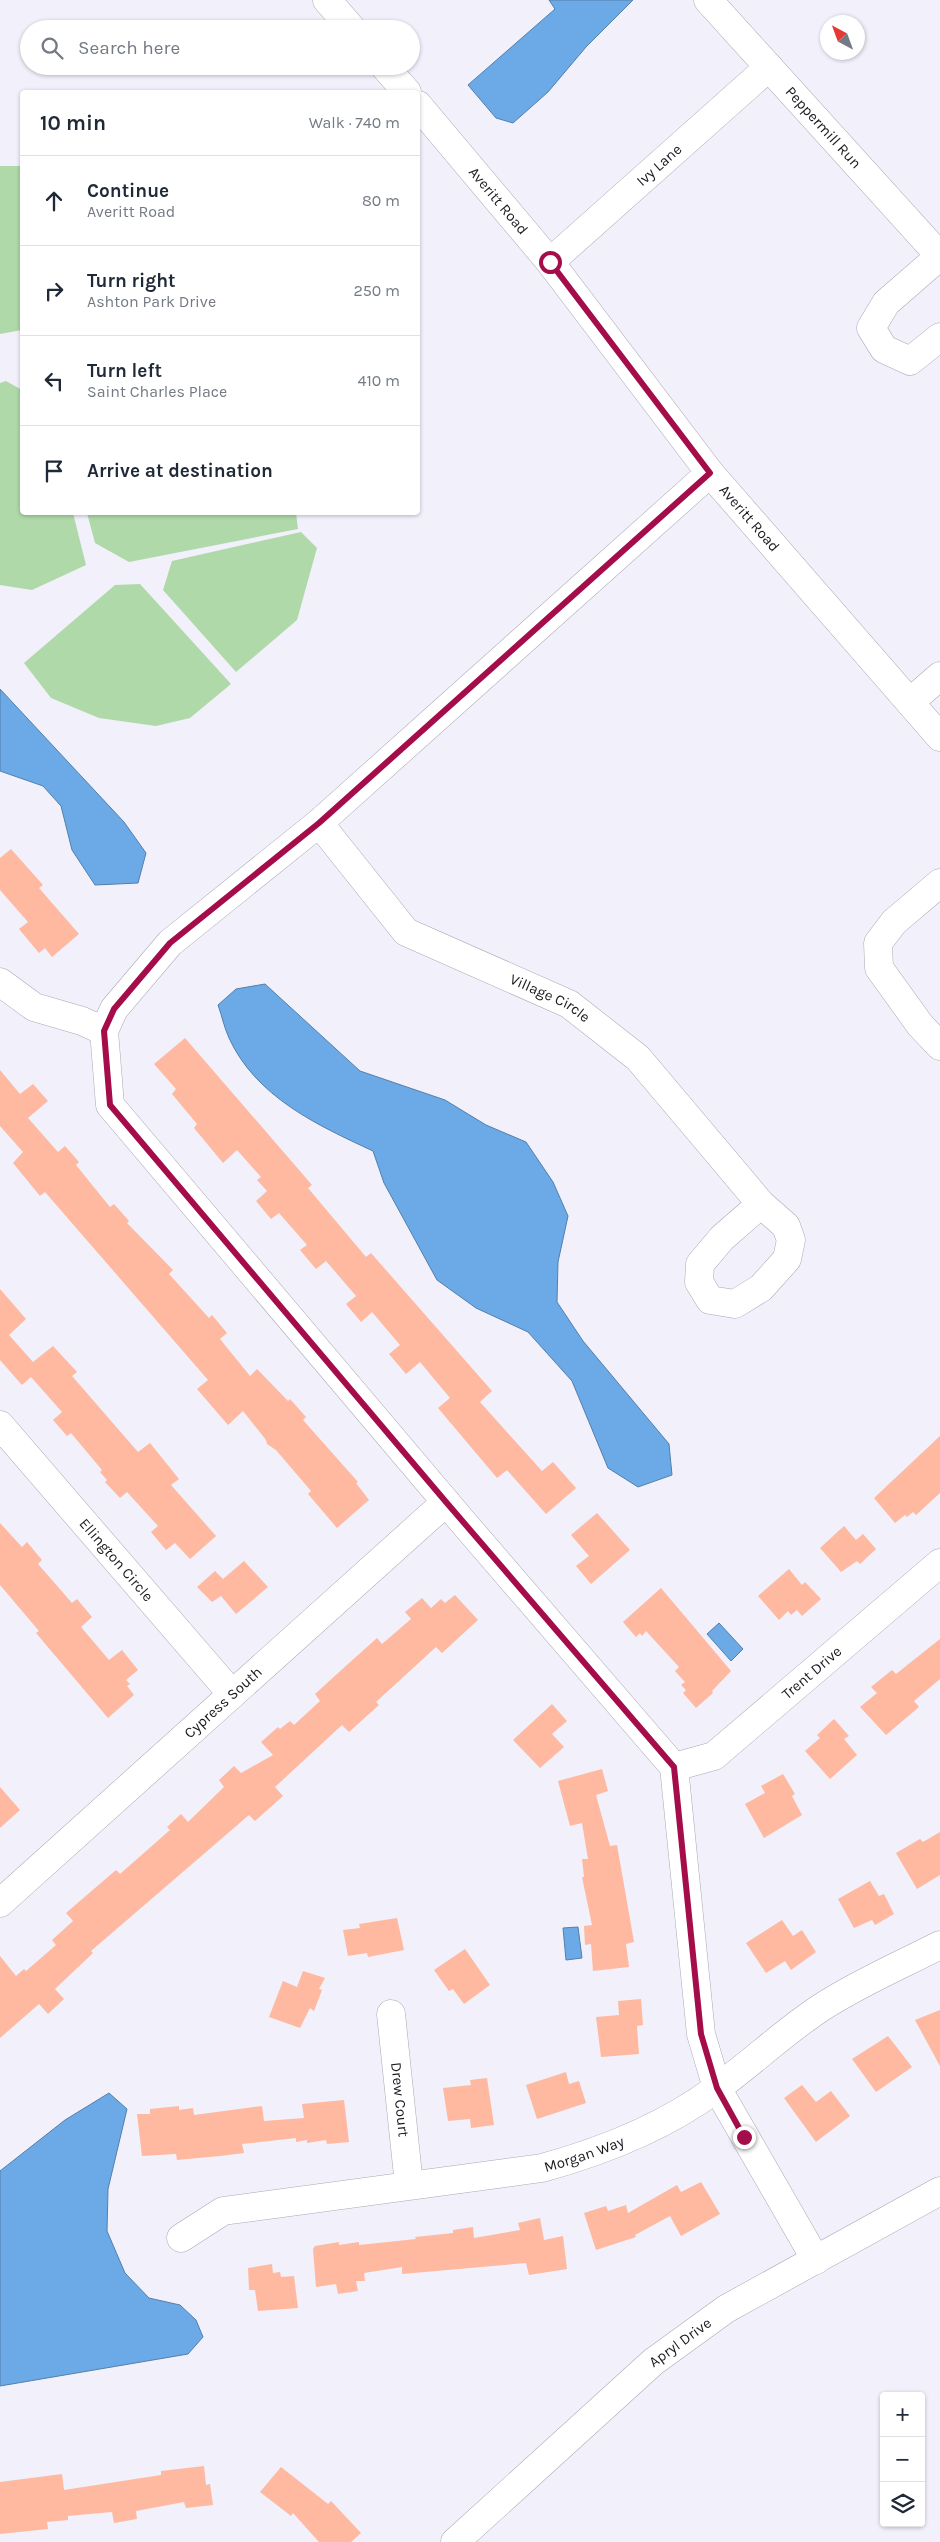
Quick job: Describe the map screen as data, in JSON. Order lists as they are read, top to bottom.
{
  "streets": {
    "street": [
      "Peppermill Run",
      "Ivy Lane",
      "Averitt Road",
      "Village Circle",
      "Ellington Circle",
      "Trent Drive",
      "Cypress South",
      "Drew Court",
      "Morgan Way",
      "Apryl Drive"
    ]
  },
  "crossings": [
    ["Peppermill Run", "Ivy Lane"],
    ["Ivy Lane", "Averitt Road"],
    ["Ellington Circle", "Cypress South"],
    ["Drew Court", "Morgan Way"]
  ],
  "north": "top left",
  "page": {
    "search": "Search here",
    "heading": ["10 min", "Walk · 740 m"],
    "list": [
      ["Continue", "Averitt Road", "80 m"],
      ["Turn right", "Ashton Park Drive", "250 m"],
      ["Turn left", "Saint Charles Place", "410 m"],
      "Arrive at destination"
    ],
    "map_buttons": ["+", "−"]
  }
}
